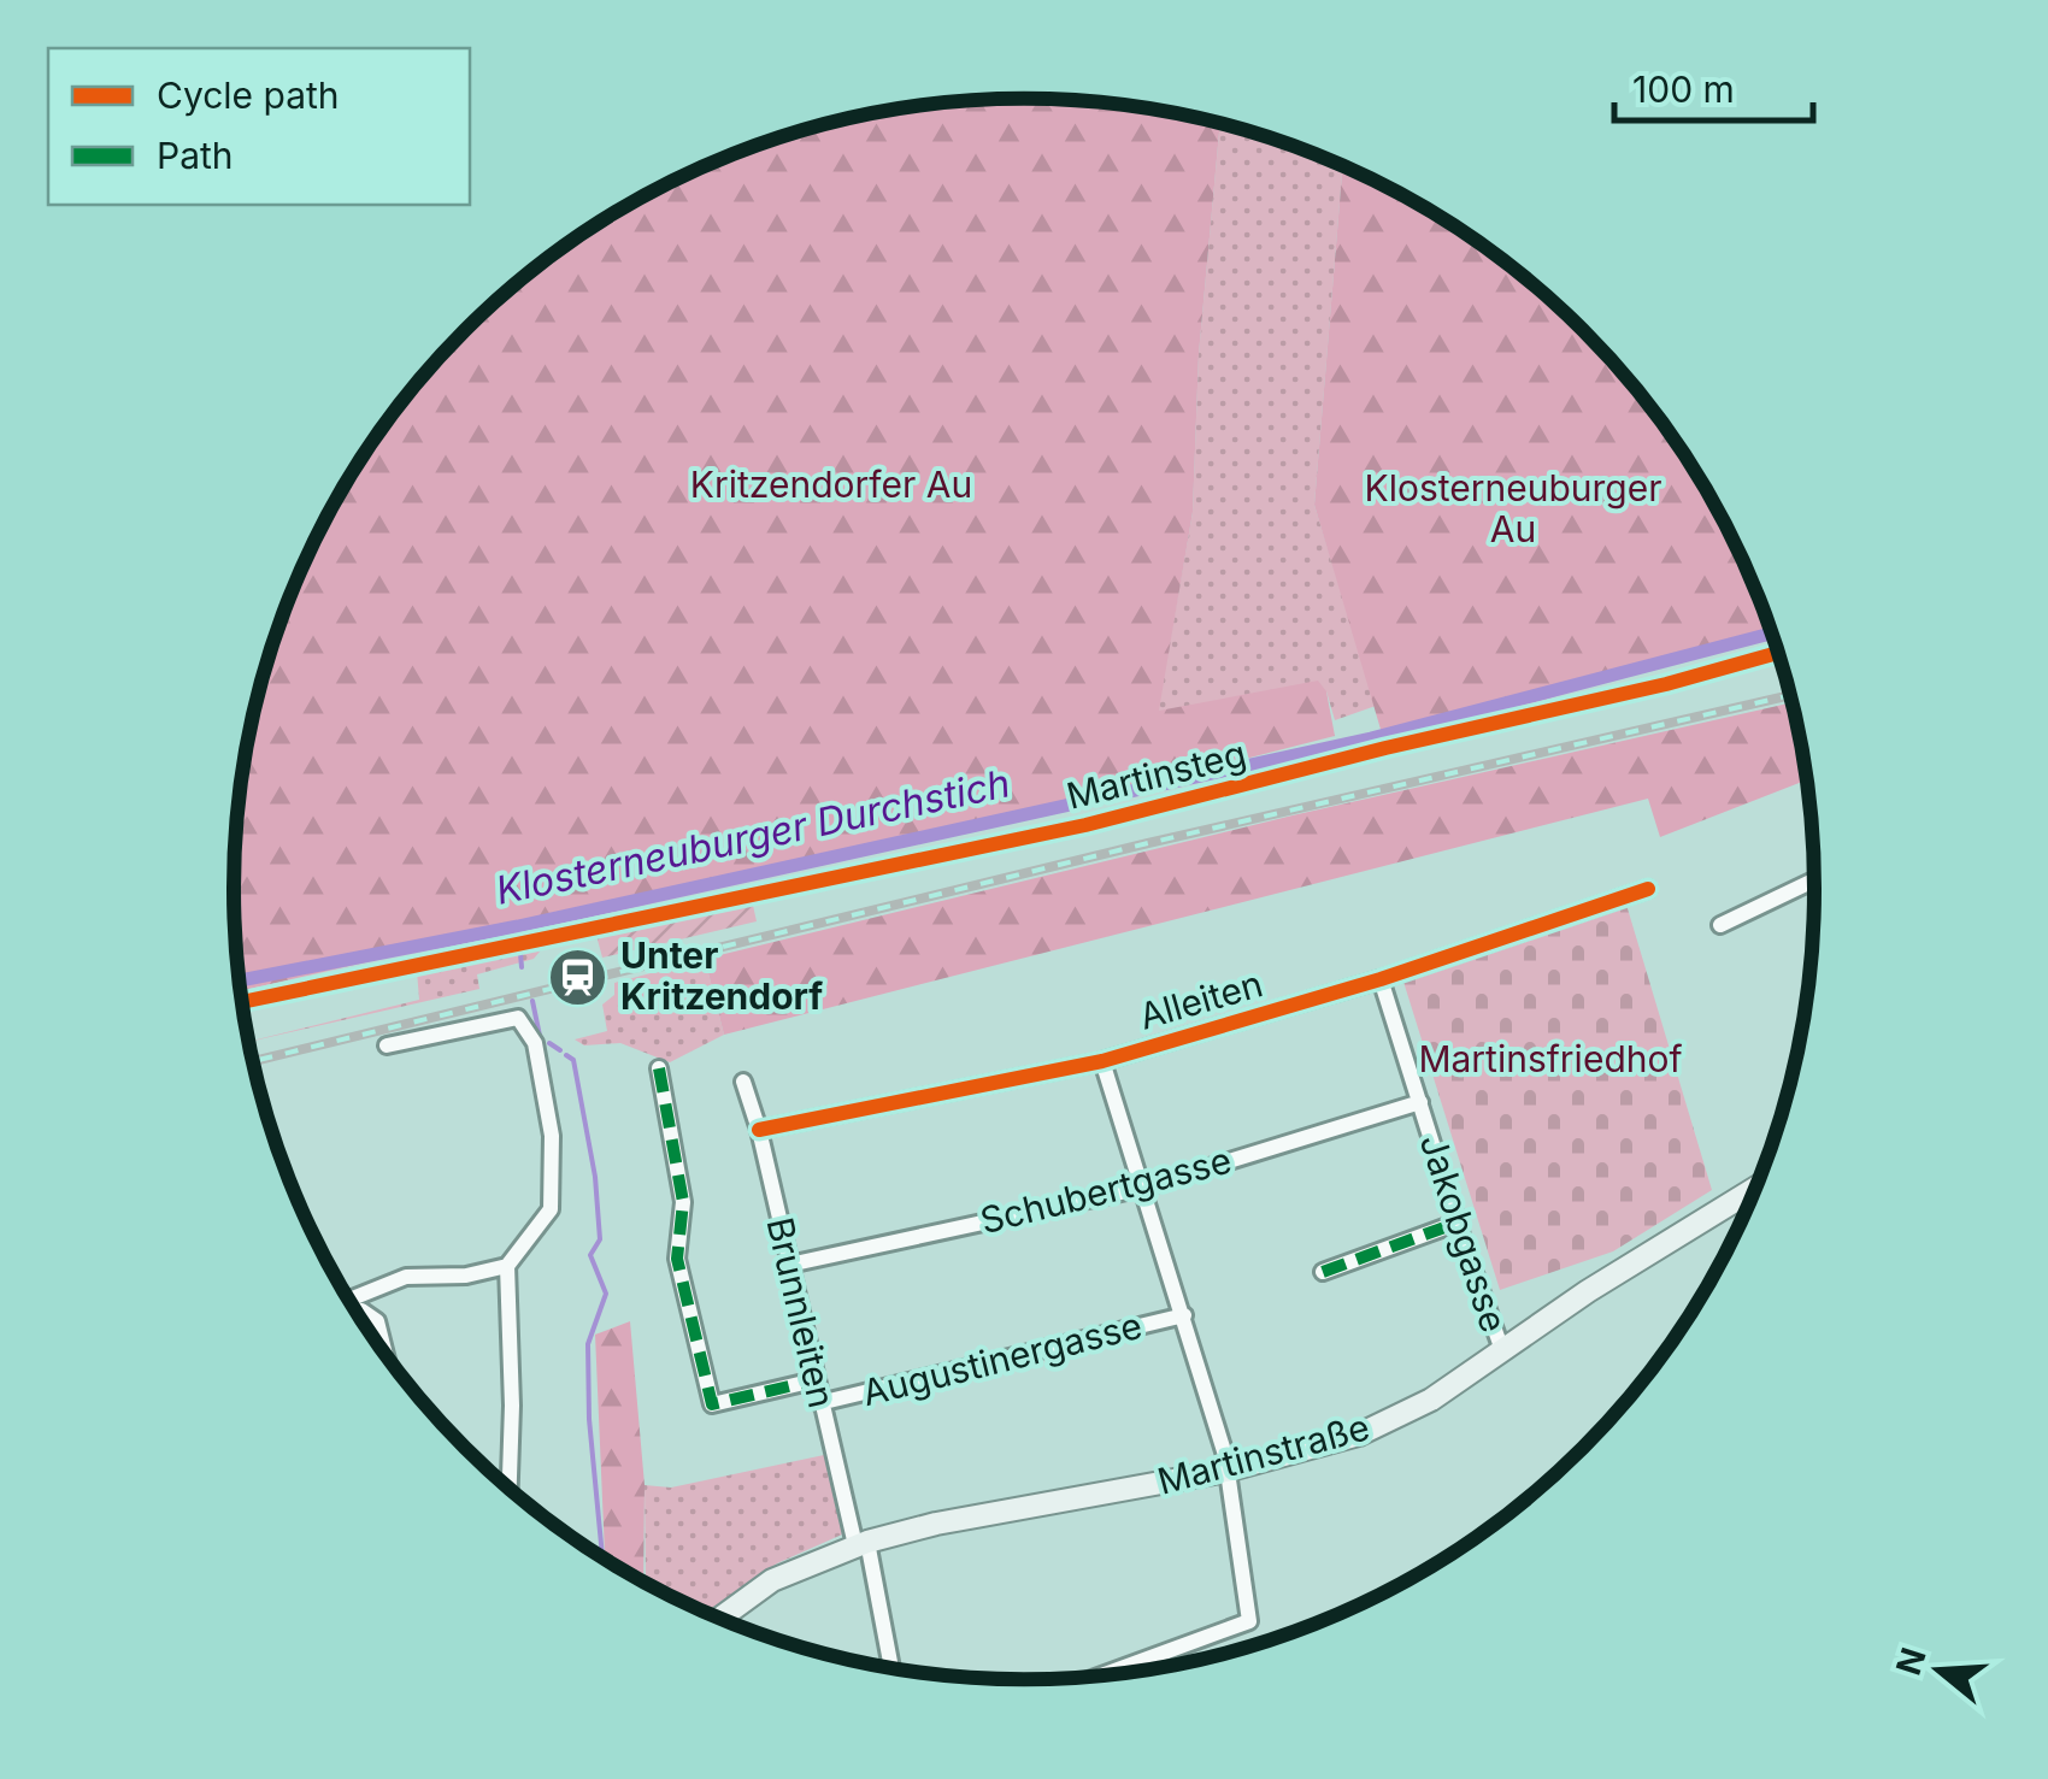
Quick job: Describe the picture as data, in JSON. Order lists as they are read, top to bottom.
{
  "streets": {
    "main road": ["Martinstraße"],
    "street": [
      "Alleiten",
      "Schubertgasse",
      "Jakobgasse",
      "Brunnleiten",
      "Augustinergasse"
    ],
    "cycle path": ["Martinsteg"]
  },
  "crossings": [
    ["Alleiten", "Jakobgasse"],
    ["Alleiten", "Brunnleiten"],
    ["Schubertgasse", "Jakobgasse"],
    ["Schubertgasse", "Brunnleiten"],
    ["Jakobgasse", "Martinstraße"],
    ["Brunnleiten", "Augustinergasse"],
    ["Brunnleiten", "Martinstraße"]
  ],
  "water": ["Klosterneuburger Durchstich"],
  "parks": ["Kritzendorfer Au", "Klosterneuburger Au", "Martinsfriedhof"],
  "places": {
    "station": ["Unter Kritzendorf"]
  },
  "legend": ["Cycle path", "Path"],
  "scale_bar": "100 m",
  "north": "left"
}
